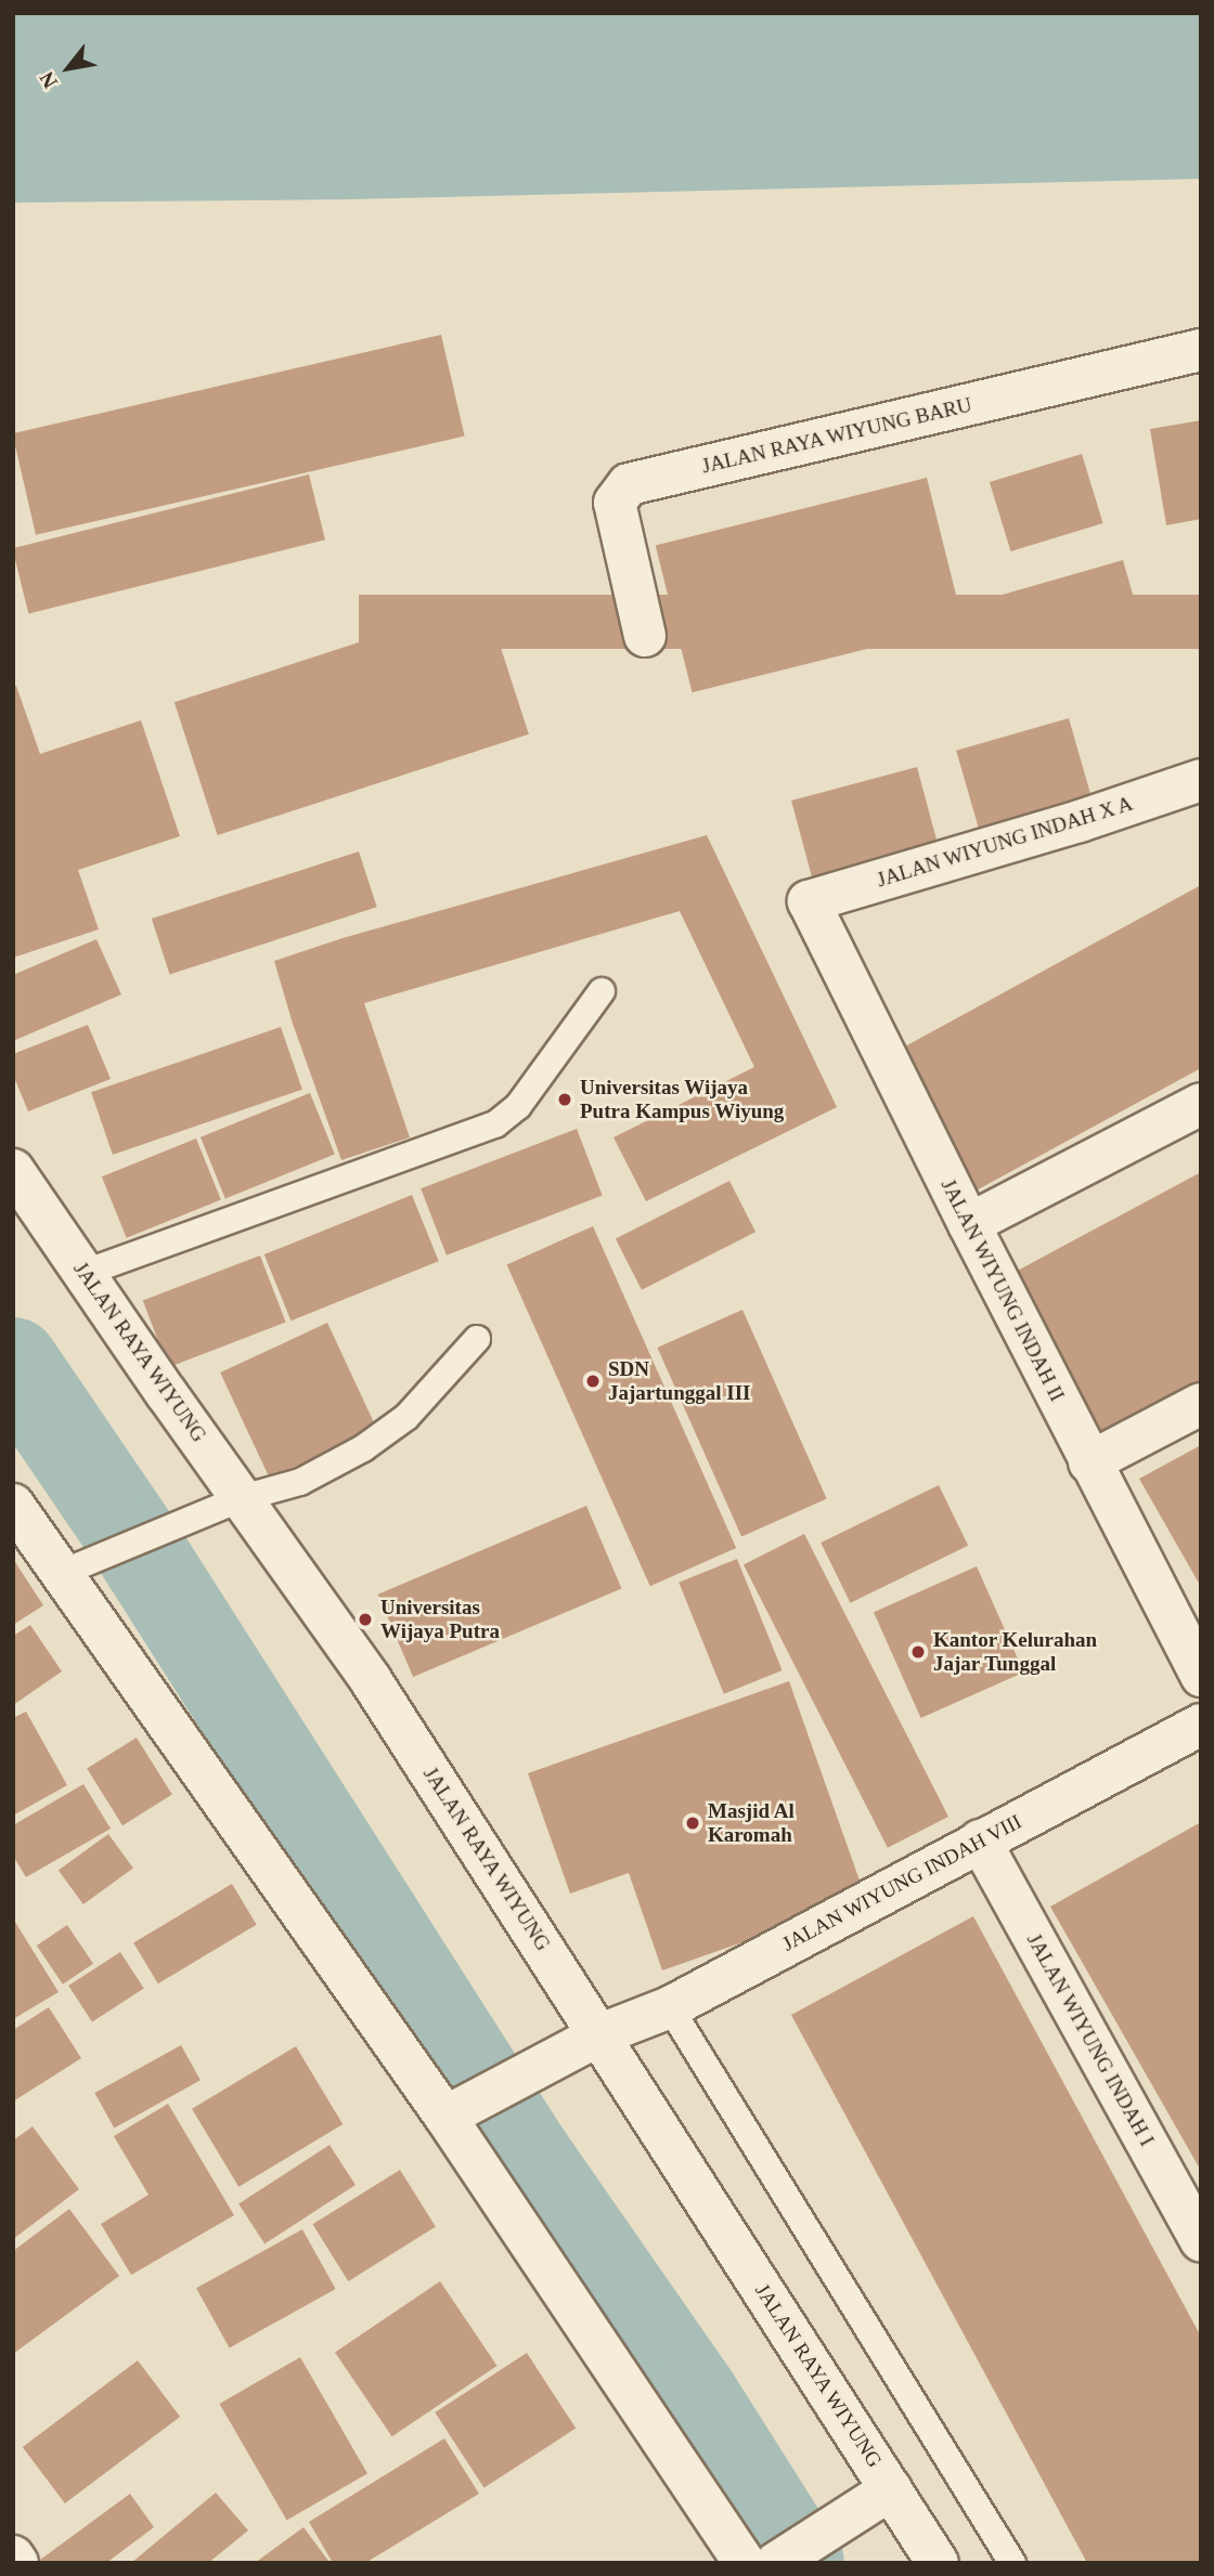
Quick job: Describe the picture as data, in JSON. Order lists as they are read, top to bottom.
{
  "streets": {
    "street": [
      "JALAN RAYA WIYUNG BARU",
      "JALAN WIYUNG INDAH X A",
      "JALAN WIYUNG INDAH II",
      "JALAN RAYA WIYUNG",
      "JALAN WIYUNG INDAH VIII",
      "JALAN WIYUNG INDAH I"
    ]
  },
  "crossings": [
    ["JALAN WIYUNG INDAH X A", "JALAN WIYUNG INDAH II"],
    ["JALAN RAYA WIYUNG", "JALAN WIYUNG INDAH VIII"],
    ["JALAN WIYUNG INDAH VIII", "JALAN WIYUNG INDAH I"]
  ],
  "places": [
    "Universitas Wijaya Putra Kampus Wiyung",
    "SDN Jajartunggal III",
    "Universitas Wijaya Putra",
    "Kantor Kelurahan Jajar Tunggal",
    "Masjid Al Karomah"
  ],
  "north": "bottom left"
}
